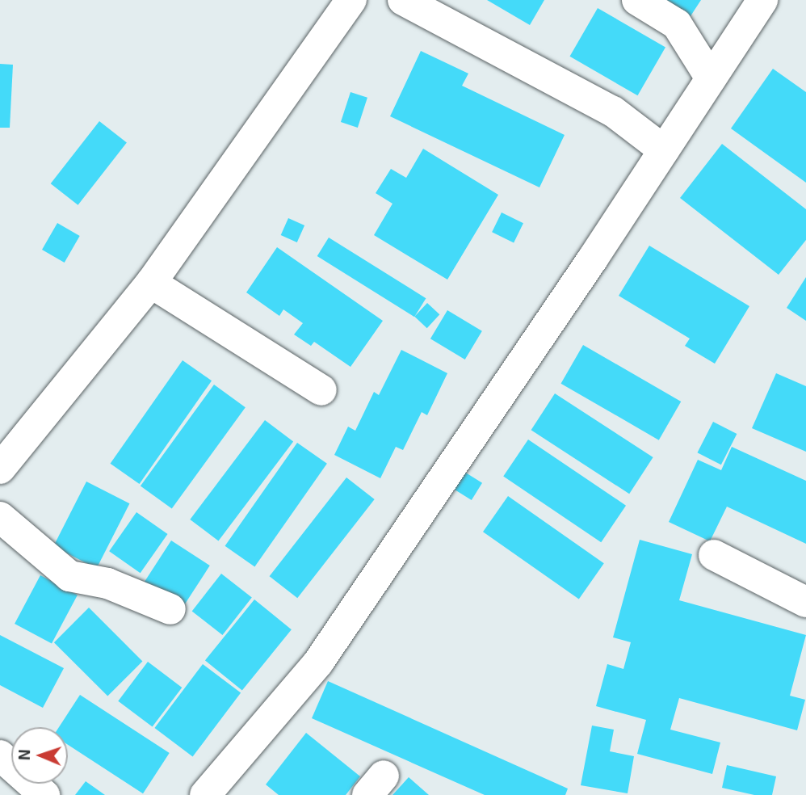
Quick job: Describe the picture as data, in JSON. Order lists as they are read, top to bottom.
{
  "north": "left"
}
